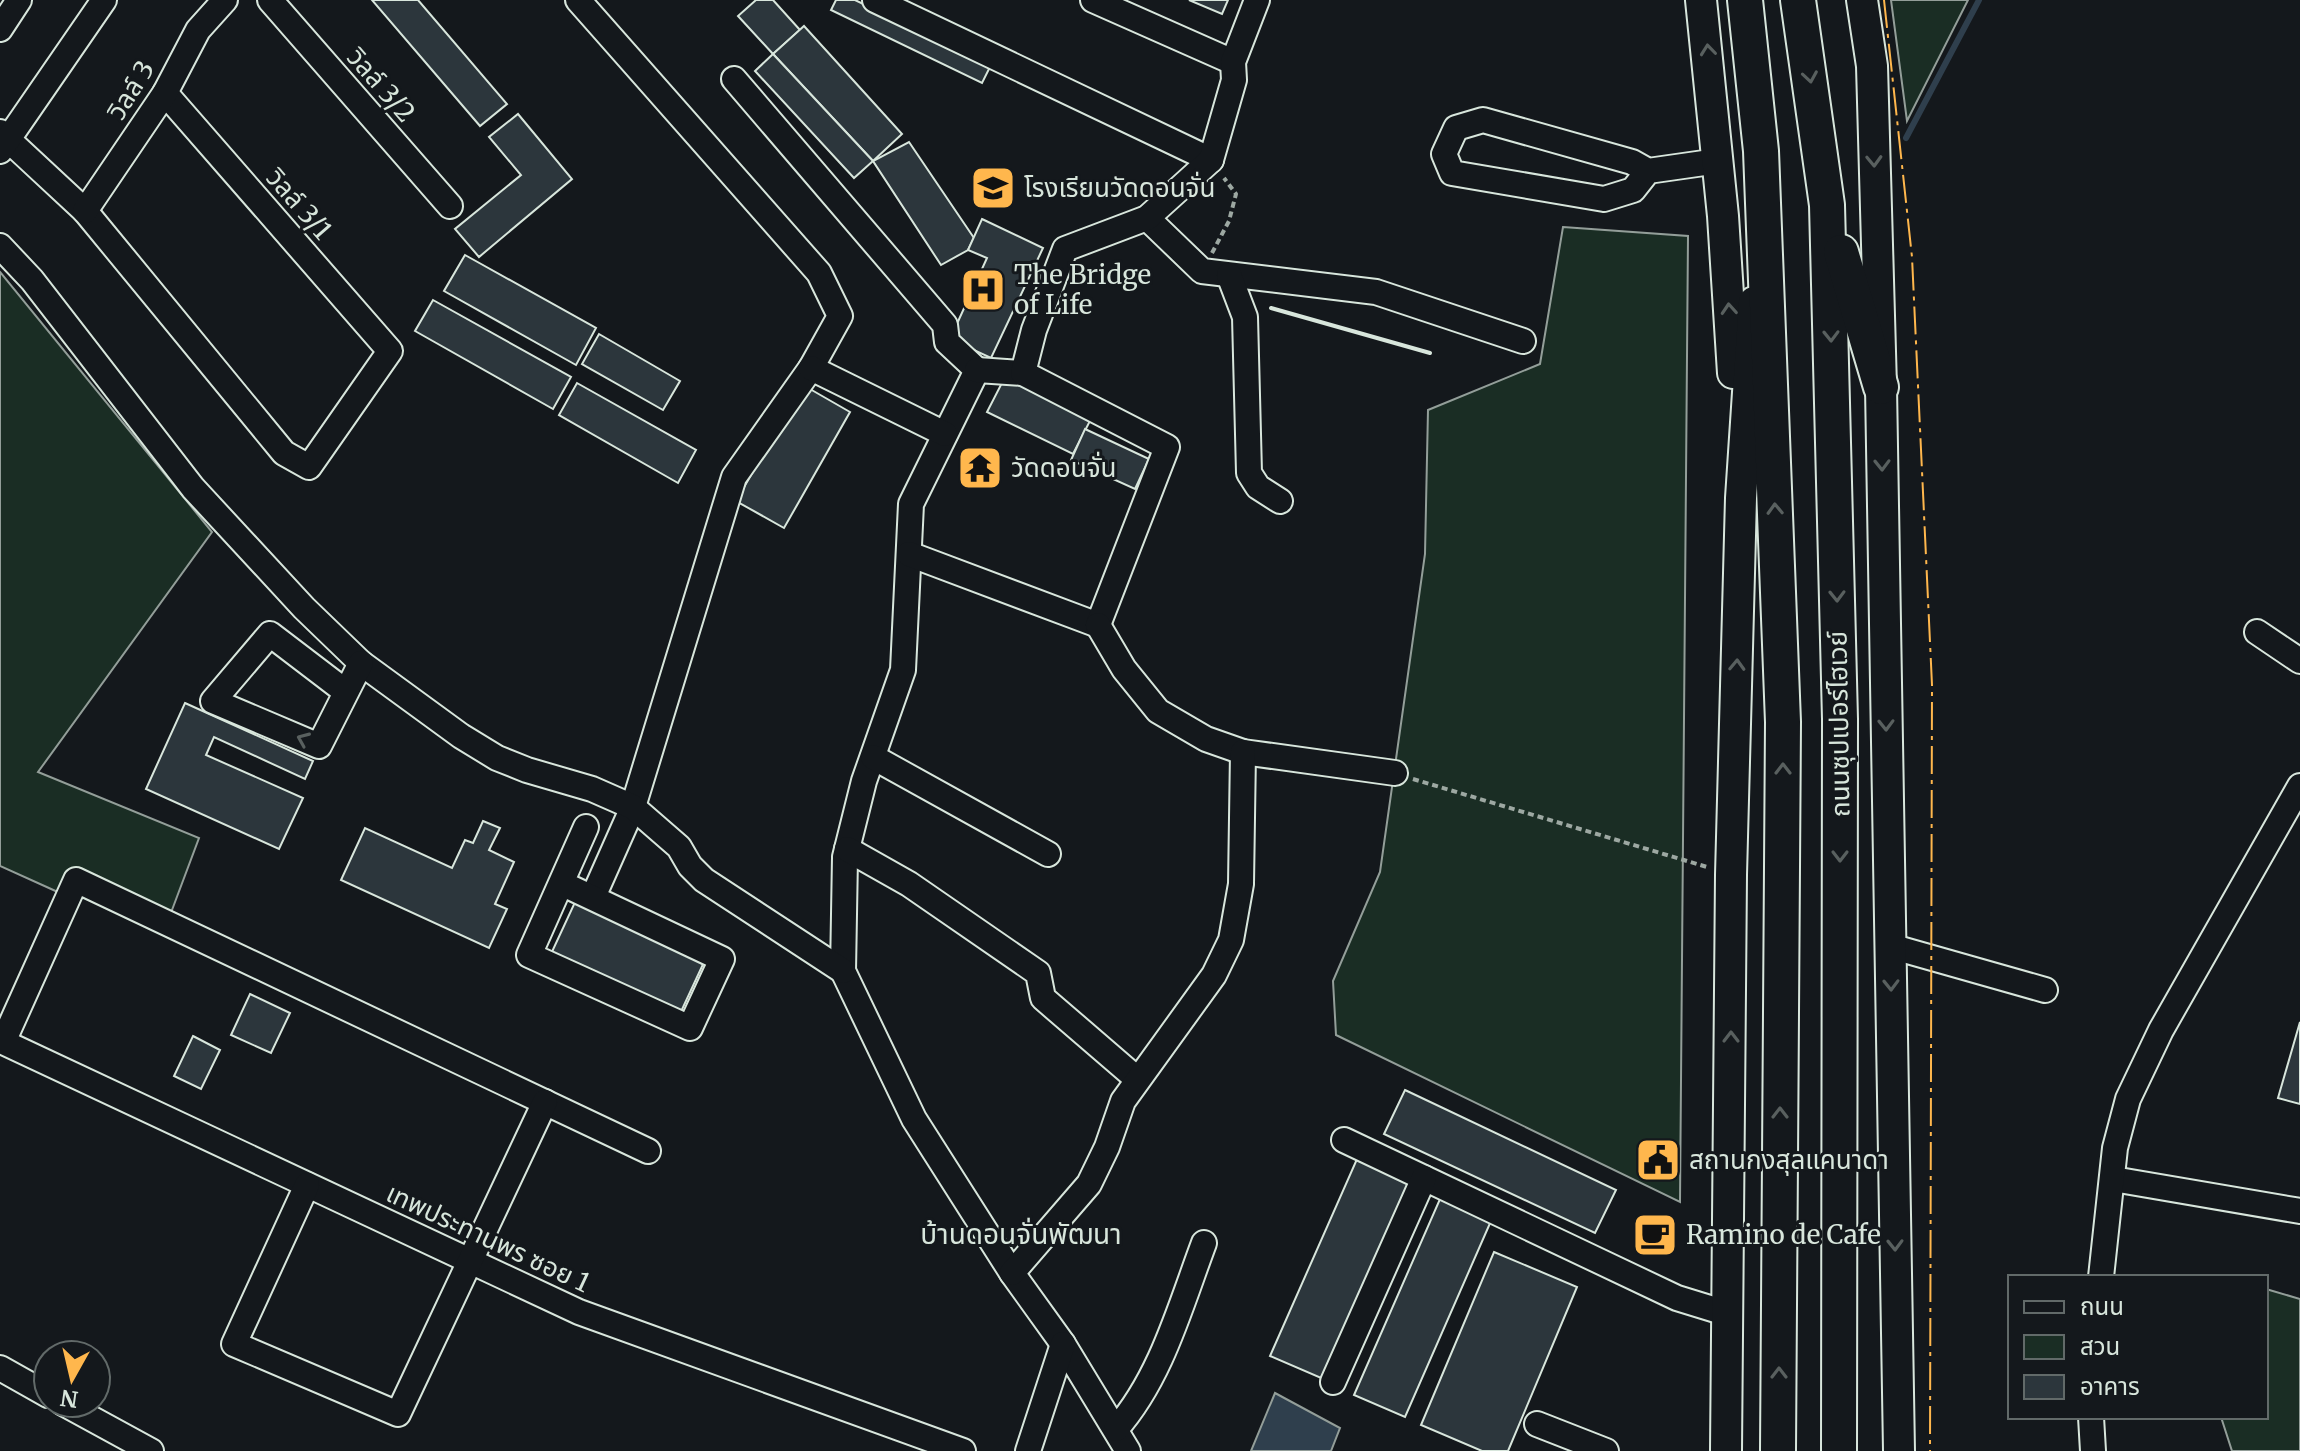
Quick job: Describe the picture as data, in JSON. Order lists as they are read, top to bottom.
{
  "streets": {
    "highway": ["ถนนซุปเปอร์ไฮเวย์"],
    "street": [
      "วิลล์ 3/2",
      "วิลล์ 3",
      "วิลล์ 3/1",
      "เทพประทานพร ซอย 1"
    ]
  },
  "crossings": [
    ["วิลล์ 3", "วิลล์ 3/1"]
  ],
  "districts": ["บ้านดอนจั่นพัฒนา"],
  "places": {
    "school or university": ["โรงเรียนวัดดอนจั่น"],
    "hospital": ["The Bridge of Life"],
    "temple": ["วัดดอนจั่น"],
    "public building": ["สถานกงสุลแคนาดา"],
    "cafe": ["Ramino de Cafe"]
  },
  "legend": ["ถนน", "สวน", "อาคาร"],
  "north": "bottom"
}
